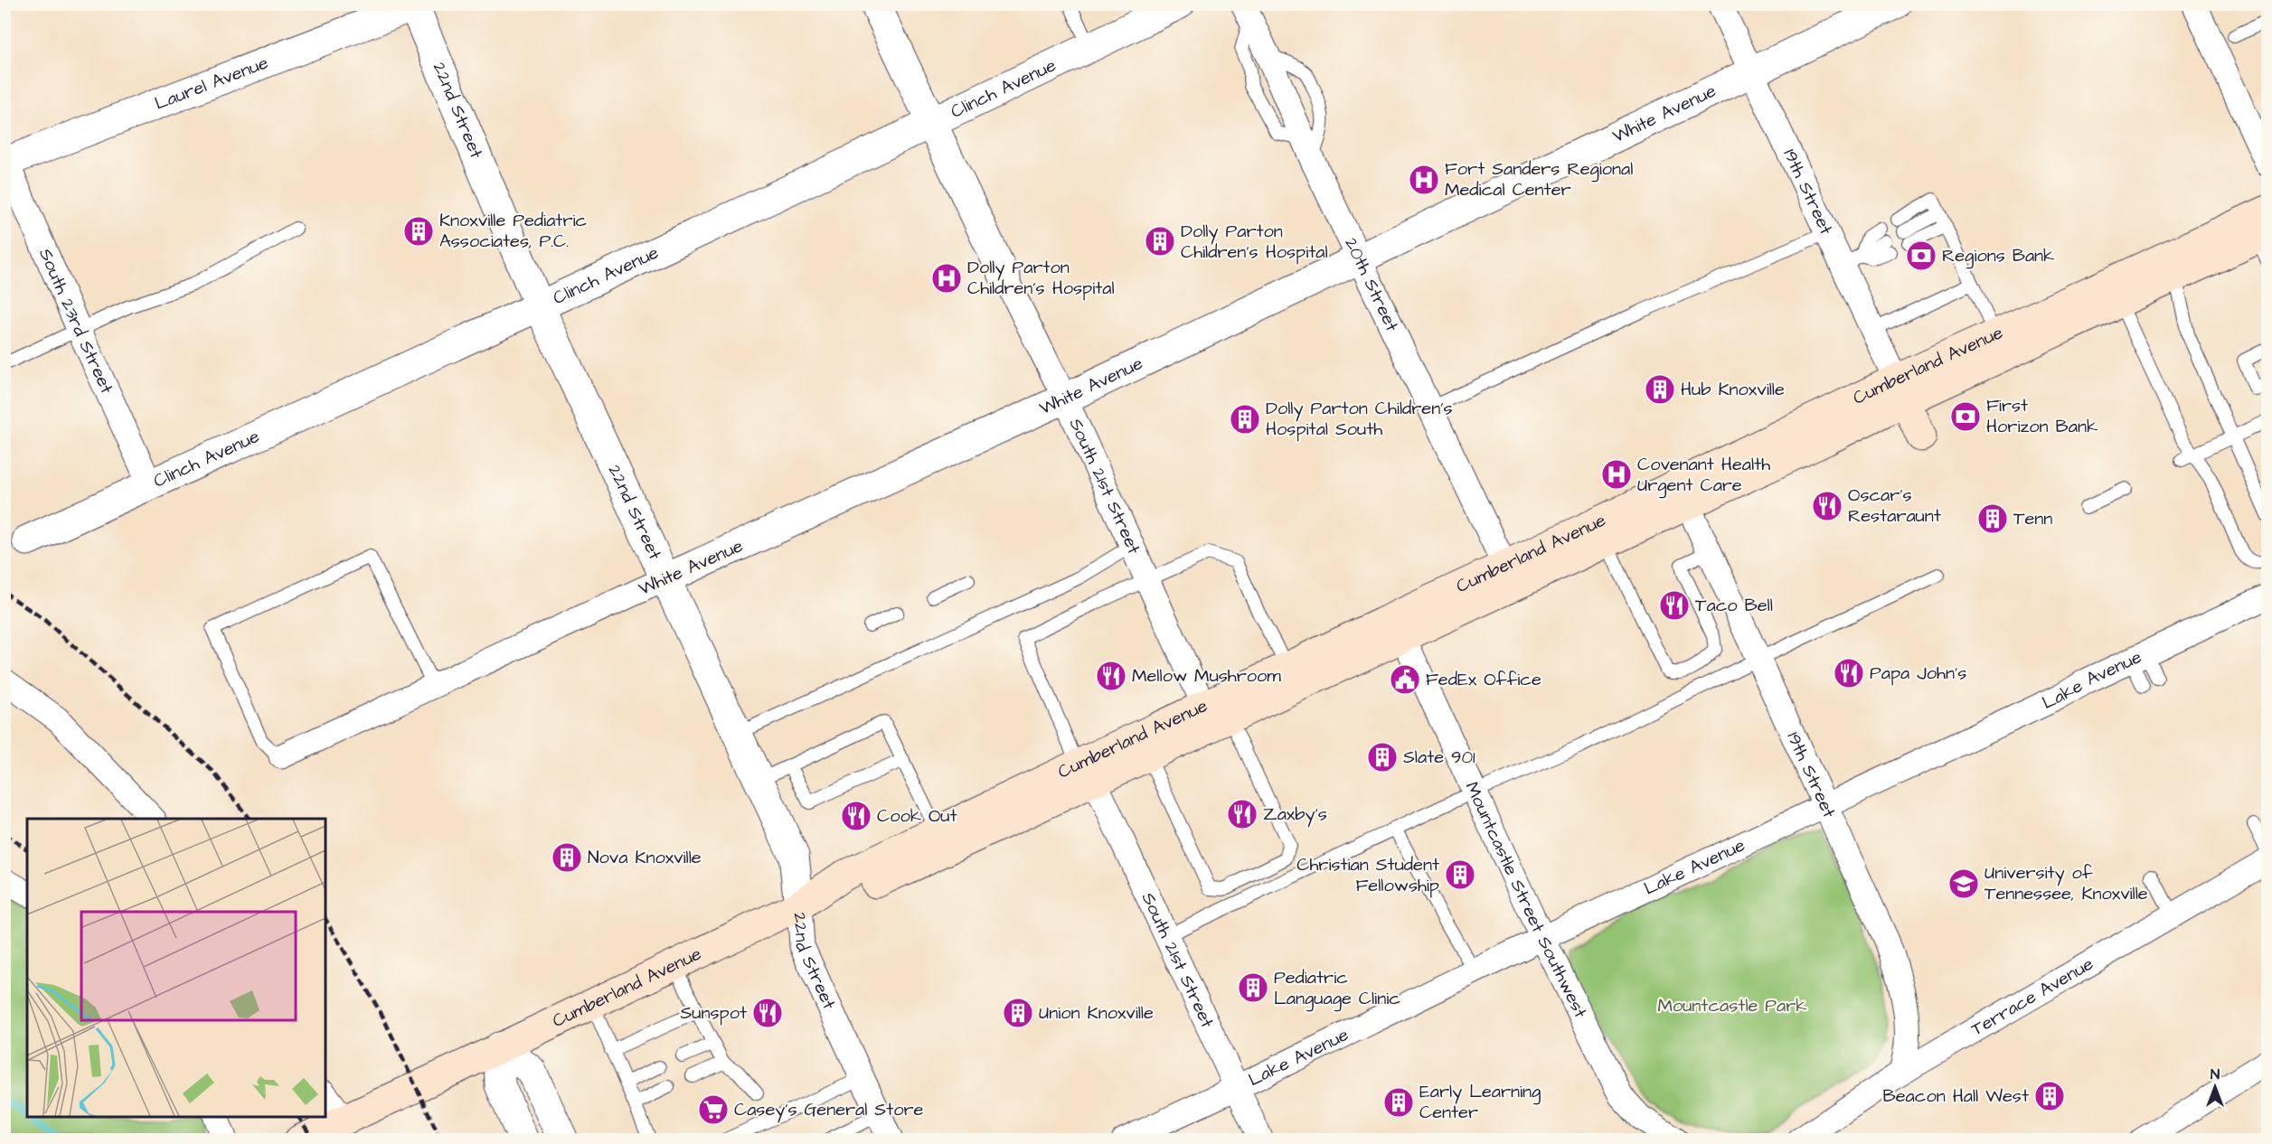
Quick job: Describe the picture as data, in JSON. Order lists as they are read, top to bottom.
{
  "streets": {
    "main road": ["Cumberland Avenue"],
    "street": [
      "Laurel Avenue",
      "Clinch Avenue",
      "22nd Street",
      "White Avenue",
      "19th Street",
      "20th Street",
      "South 23rd Street",
      "South 21st Street",
      "Lake Avenue",
      "Mountcastle Street Southwest",
      "Terrace Avenue"
    ]
  },
  "crossings": [
    ["Laurel Avenue", "22nd Street"],
    ["Laurel Avenue", "South 23rd Street"],
    ["Clinch Avenue", "22nd Street"],
    ["Clinch Avenue", "South 23rd Street"],
    ["Clinch Avenue", "South 21st Street"],
    ["22nd Street", "White Avenue"],
    ["22nd Street", "Cumberland Avenue"],
    ["White Avenue", "19th Street"],
    ["White Avenue", "20th Street"],
    ["White Avenue", "South 21st Street"],
    ["19th Street", "Cumberland Avenue"],
    ["19th Street", "Lake Avenue"],
    ["19th Street", "Terrace Avenue"],
    ["20th Street", "Cumberland Avenue"],
    ["Cumberland Avenue", "South 21st Street"],
    ["Cumberland Avenue", "Mountcastle Street Southwest"],
    ["South 21st Street", "Lake Avenue"],
    ["Lake Avenue", "Mountcastle Street Southwest"]
  ],
  "parks": ["Mountcastle Park"],
  "places": {
    "hospital": ["Fort Sanders Regional Medical Center", "Dolly Parton Children’s Hospital", "Covenant Health Urgent Care"],
    "building": [
      "Knoxville Pediatric Associates, P.C.",
      "Dolly Parton Children's Hospital",
      "Hub Knoxville",
      "Dolly Parton Children's Hospital South",
      "Tenn",
      "Slate 901",
      "Nova Knoxville",
      "Christian Student Fellowship",
      "Pediatric Language Clinic",
      "Union Knoxville",
      "Beacon Hall West",
      "Early Learning Center"
    ],
    "bank": ["Regions Bank", "First Horizon Bank"],
    "restaurant": [
      "Oscar's Restaraunt",
      "Taco Bell",
      "Papa John's",
      "Mellow Mushroom",
      "Zaxby's",
      "Cook Out",
      "Sunspot"
    ],
    "public building": ["FedEx Office"],
    "school or university": ["University of Tennessee, Knoxville"],
    "supermarket": ["Casey's General Store"]
  },
  "north": "top"
}
